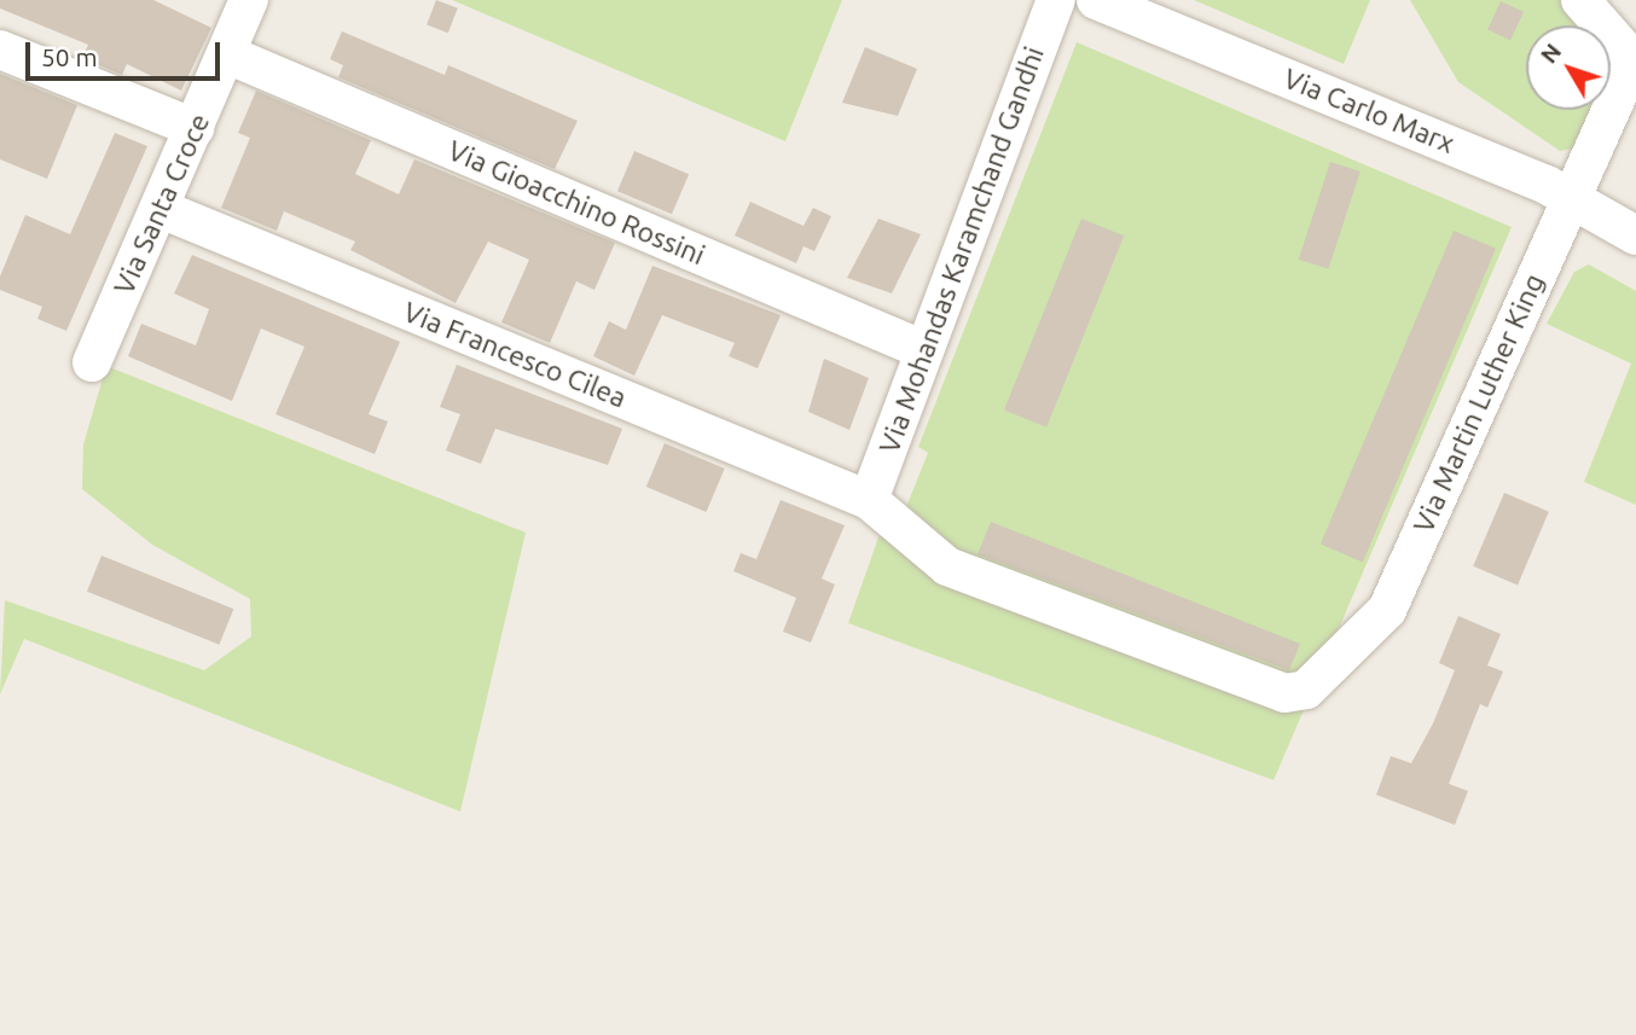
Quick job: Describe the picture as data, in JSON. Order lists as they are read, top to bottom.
{
  "streets": {
    "street": [
      "Via Carlo Marx",
      "Via Gioacchino Rossini",
      "Via Santa Croce",
      "Via Mohandas Karamchand Gandhi",
      "Via Francesco Cilea",
      "Via Martin Luther King"
    ]
  },
  "crossings": [
    ["Via Carlo Marx", "Via Martin Luther King"],
    ["Via Gioacchino Rossini", "Via Santa Croce"],
    ["Via Gioacchino Rossini", "Via Mohandas Karamchand Gandhi"],
    ["Via Santa Croce", "Via Francesco Cilea"],
    ["Via Mohandas Karamchand Gandhi", "Via Francesco Cilea"],
    ["Via Francesco Cilea", "Via Martin Luther King"]
  ],
  "scale_bar": "50 m",
  "north": "top left"
}
